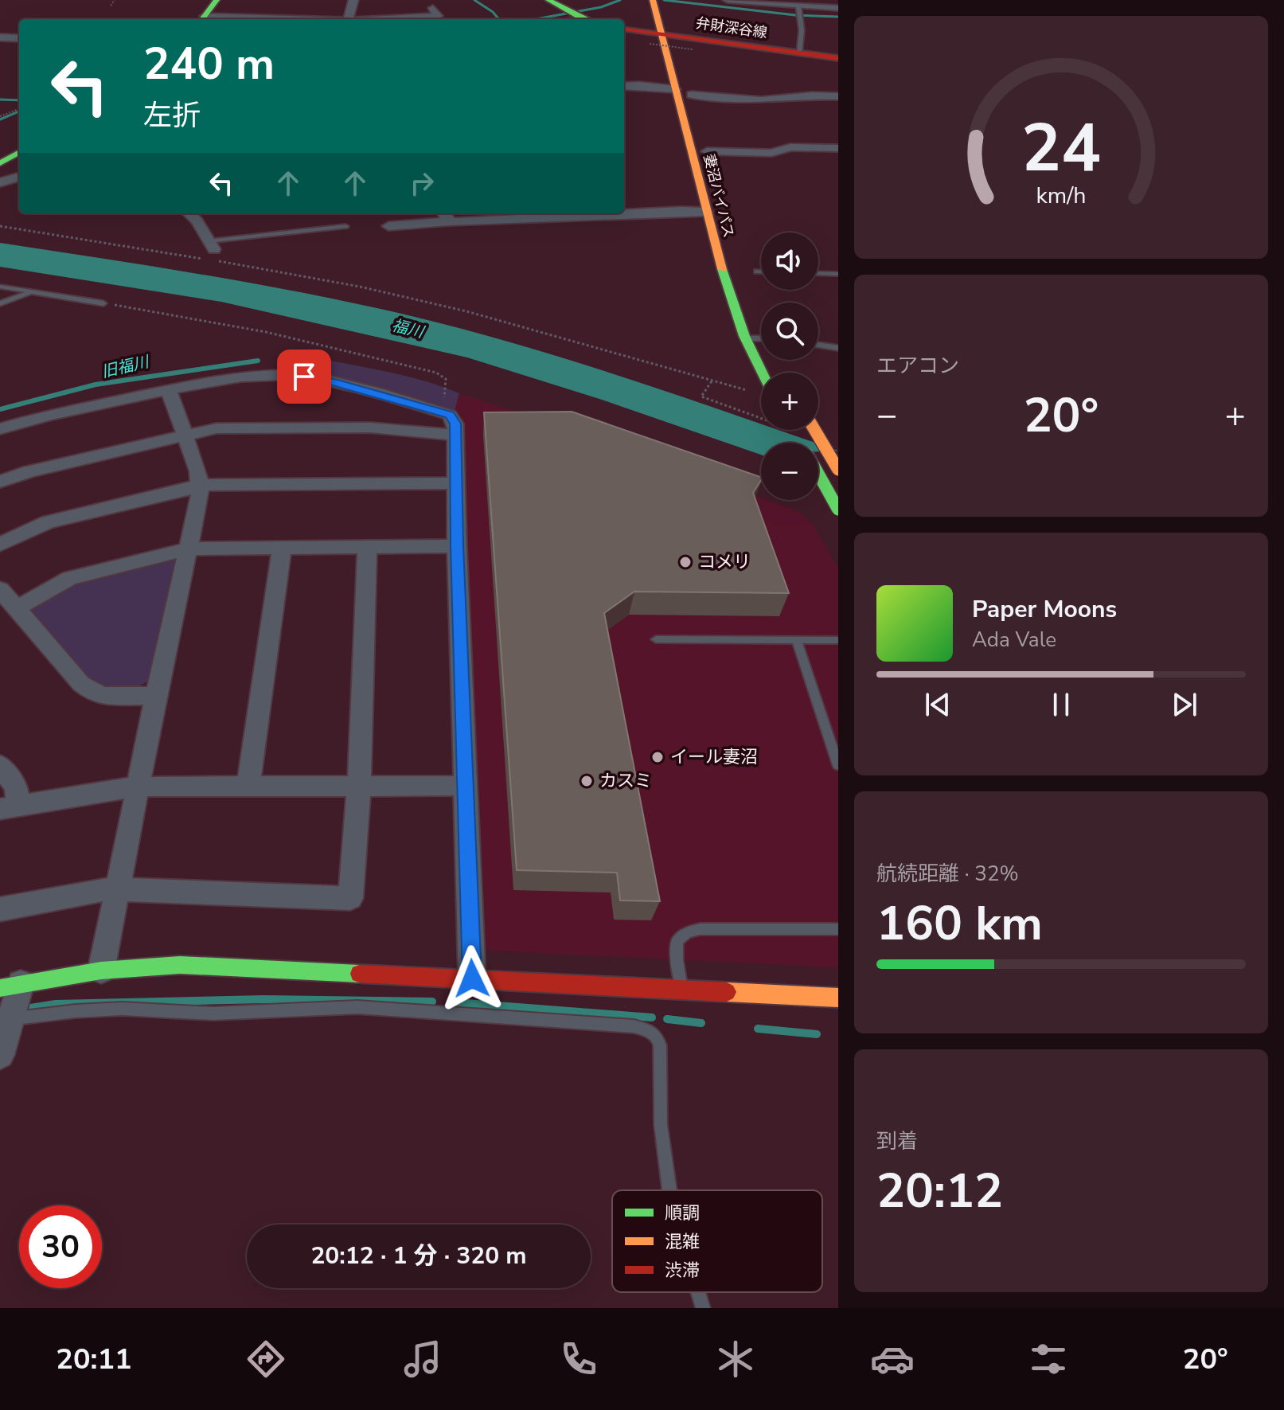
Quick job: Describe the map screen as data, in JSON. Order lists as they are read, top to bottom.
{
  "streets": {
    "main road": ["弁財深谷線", "妻沼バイパス"]
  },
  "crossings": [
    ["弁財深谷線", "妻沼バイパス"]
  ],
  "water": ["福川", "旧福川"],
  "places": ["コメリ", "イール妻沼", "カスミ"],
  "legend": ["順調", "混雑", "渋滞"],
  "page": {
    "turn": ["240 m", "左折"],
    "map_buttons": ["+", "−"],
    "tile": [
      "エアコン",
      ["航続距離 · 32%", "160 km"],
      ["到着", "20:12"]
    ],
    "heat": ["−", "20°", "+"],
    "song": ["Paper Moons", "Ada Vale"],
    "limit": "30",
    "trip": "20:12 · 1 分 · 320 m",
    "tabs": ["20:11", "20°"],
    "gauge": ["24", "km/h"]
  }
}
